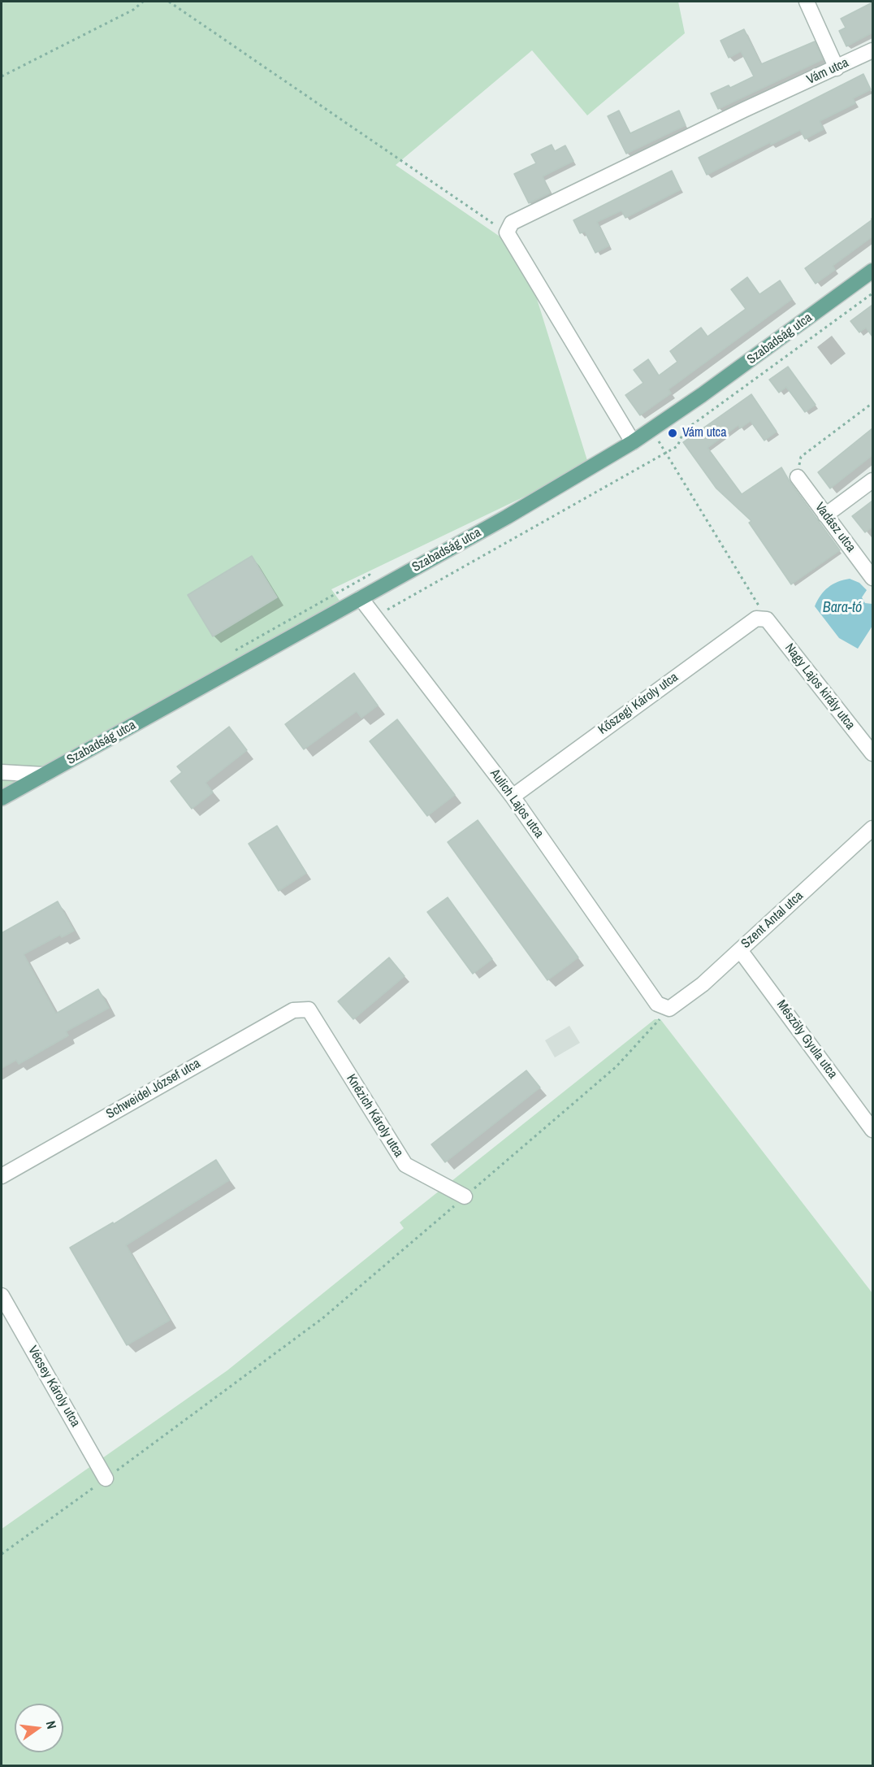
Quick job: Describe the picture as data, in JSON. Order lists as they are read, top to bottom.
{
  "streets": {
    "main road": ["Szabadság utca"],
    "street": [
      "Vám utca",
      "Vadász utca",
      "Nagy Lajos király utca",
      "Kőszegi Károly utca",
      "Aulich Lajos utca",
      "Szent Antal utca",
      "Mészöly Gyula utca",
      "Schweidel József utca",
      "Knézich Károly utca",
      "Vécsey Károly utca"
    ]
  },
  "crossings": [
    ["Szabadság utca", "Aulich Lajos utca"],
    ["Nagy Lajos király utca", "Kőszegi Károly utca"],
    ["Kőszegi Károly utca", "Aulich Lajos utca"],
    ["Aulich Lajos utca", "Szent Antal utca"],
    ["Szent Antal utca", "Mészöly Gyula utca"],
    ["Schweidel József utca", "Knézich Károly utca"]
  ],
  "water": ["Bara-tó"],
  "places": ["Vám utca"],
  "north": "right"
}
